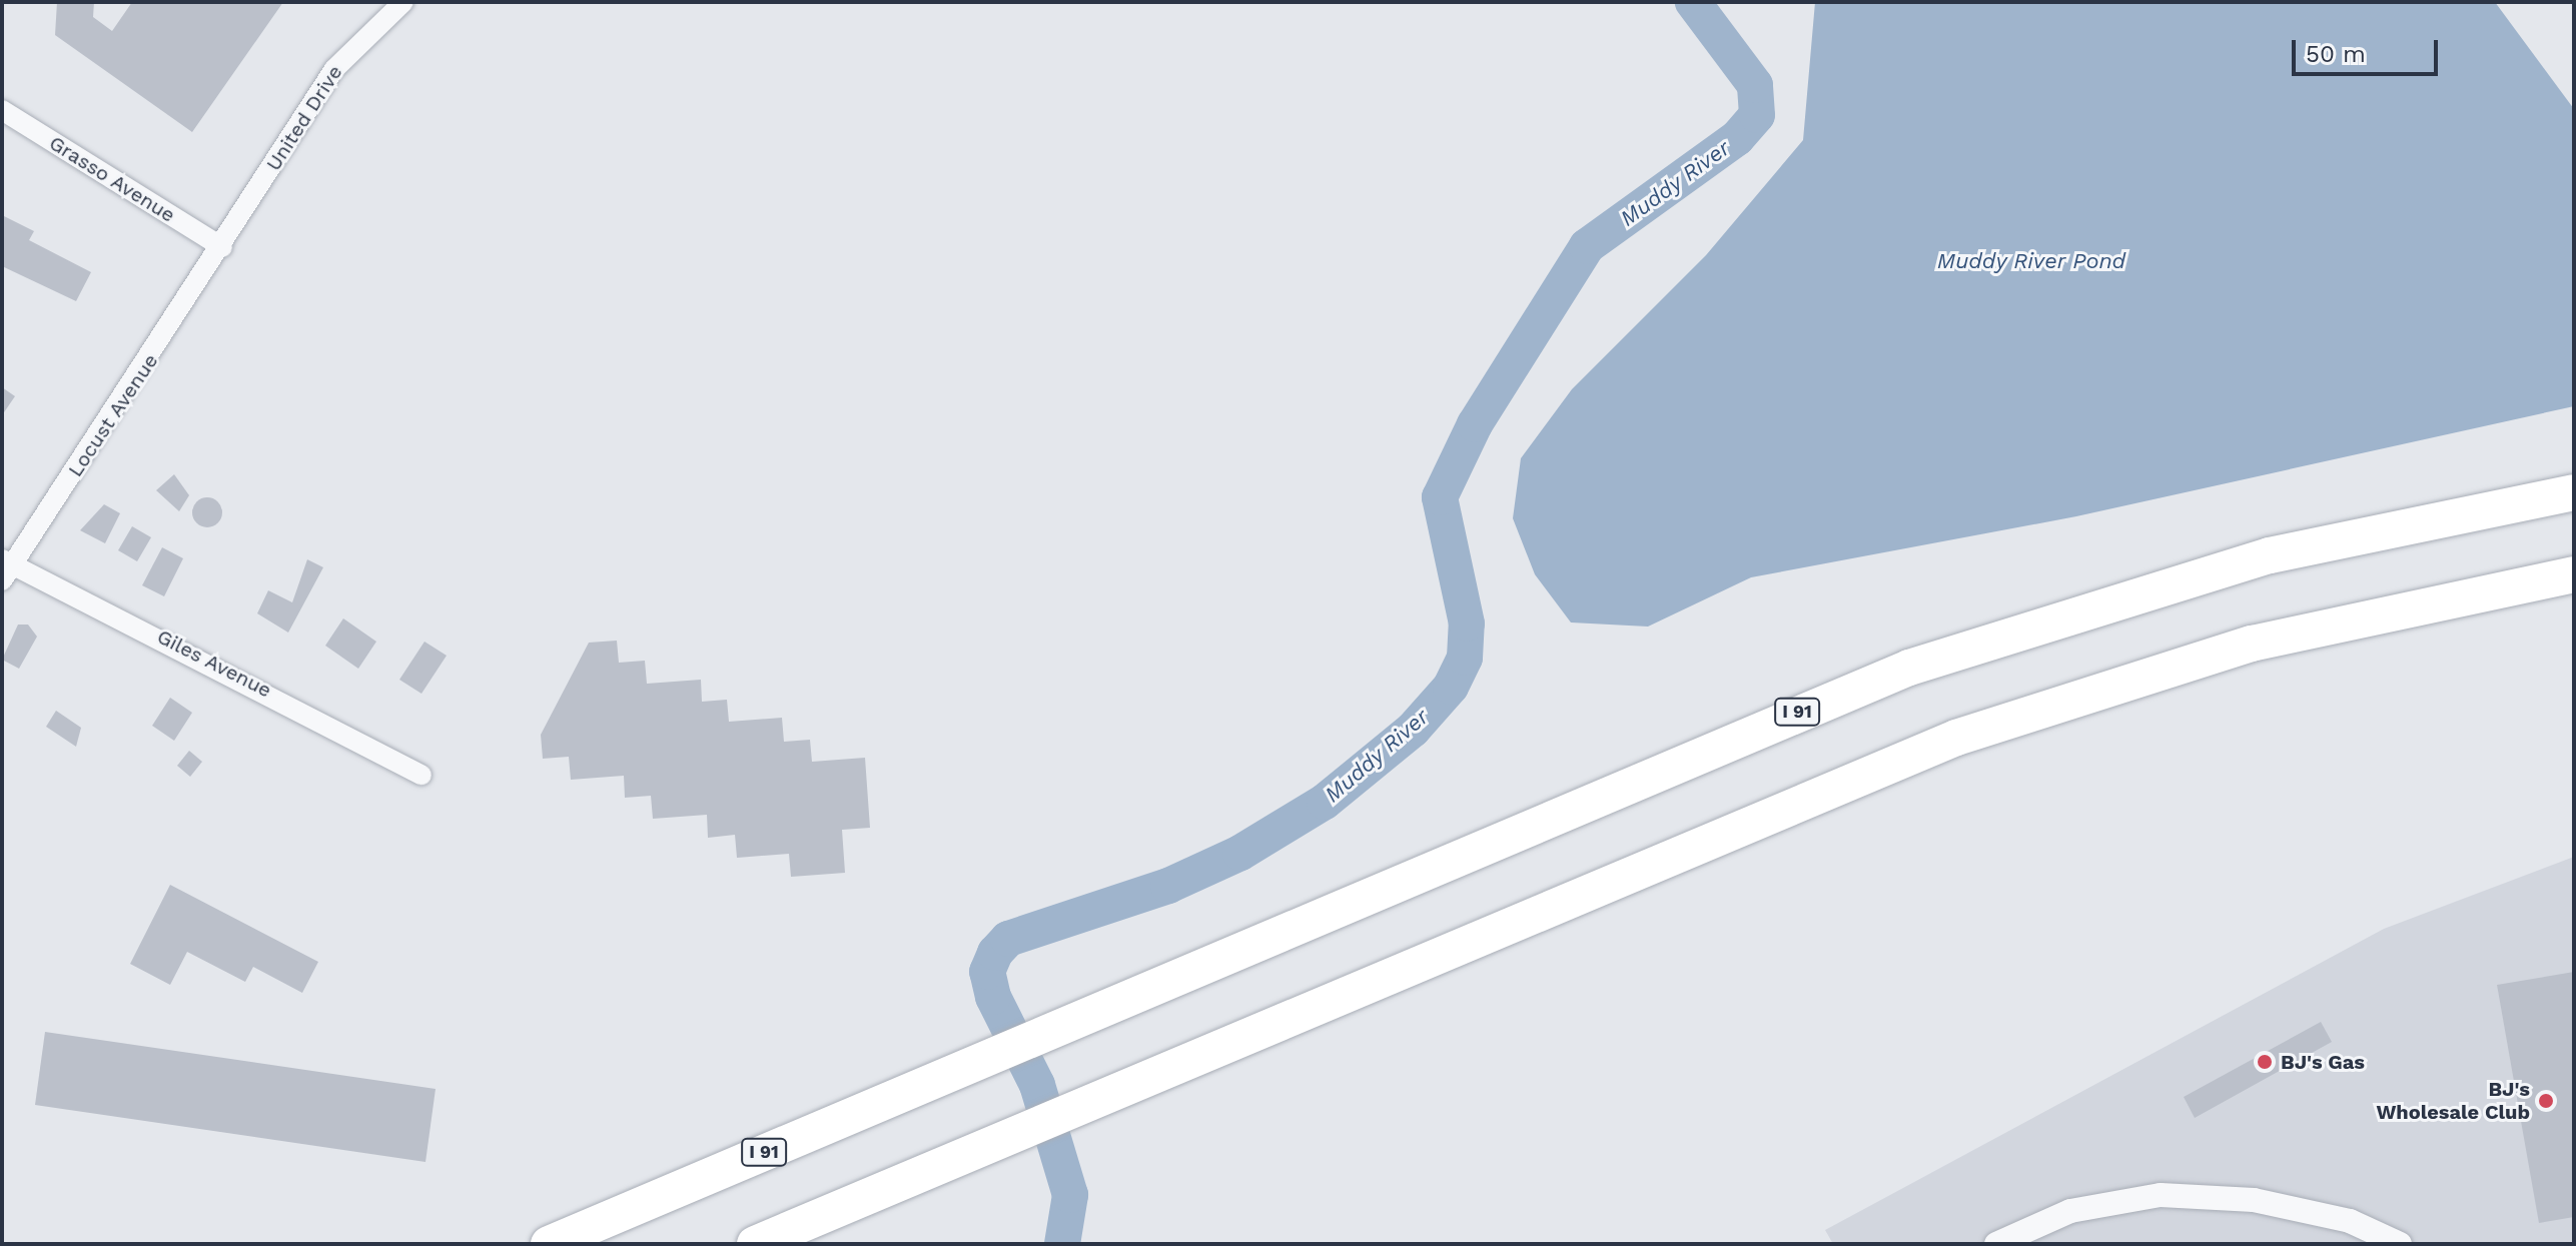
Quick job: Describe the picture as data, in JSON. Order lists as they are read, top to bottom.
{
  "streets": {
    "highway": ["I 91"],
    "street": [
      "United Drive",
      "Grasso Avenue",
      "Locust Avenue",
      "Giles Avenue"
    ]
  },
  "crossings": [
    ["United Drive", "Grasso Avenue"],
    ["United Drive", "Locust Avenue"],
    ["Grasso Avenue", "Locust Avenue"],
    ["Locust Avenue", "Giles Avenue"]
  ],
  "water": ["Muddy River", "Muddy River Pond"],
  "places": ["BJ's Gas", "BJ's Wholesale Club"],
  "scale_bar": "50 m"
}
